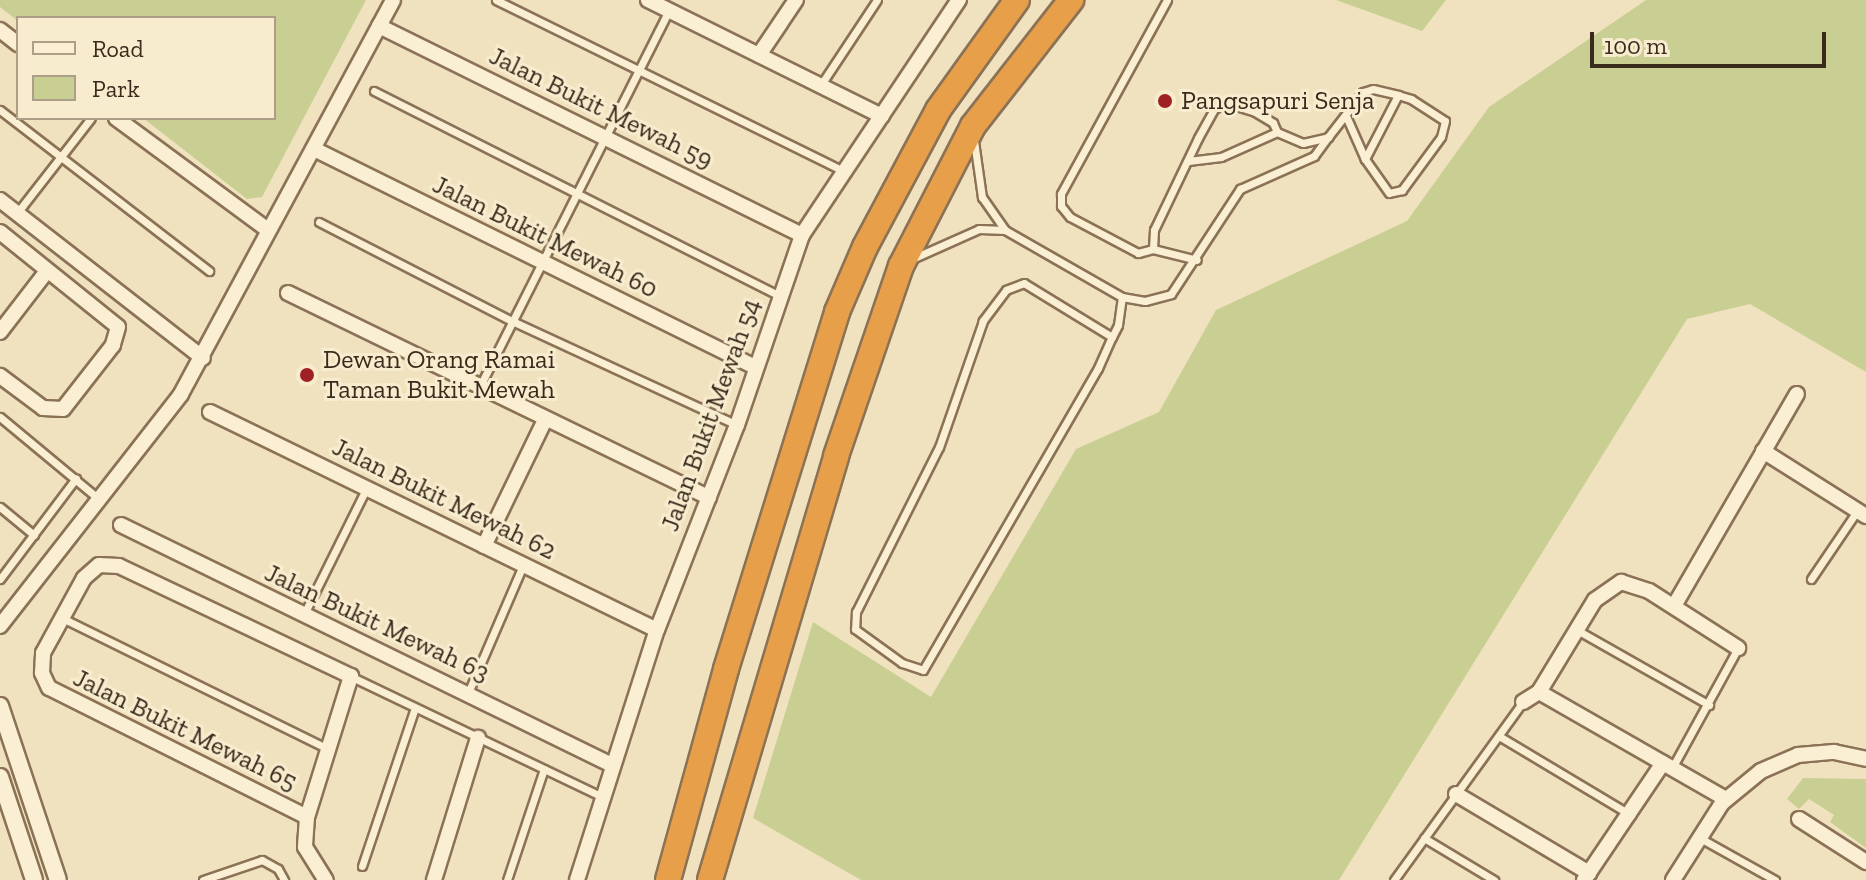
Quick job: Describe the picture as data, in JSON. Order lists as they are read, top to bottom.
{
  "streets": {
    "street": [
      "Jalan Bukit Mewah 59",
      "Jalan Bukit Mewah 60",
      "Jalan Bukit Mewah 54",
      "Jalan Bukit Mewah 62",
      "Jalan Bukit Mewah 63",
      "Jalan Bukit Mewah 65"
    ]
  },
  "crossings": [
    ["Jalan Bukit Mewah 59", "Jalan Bukit Mewah 54"],
    ["Jalan Bukit Mewah 60", "Jalan Bukit Mewah 54"],
    ["Jalan Bukit Mewah 54", "Jalan Bukit Mewah 62"],
    ["Jalan Bukit Mewah 54", "Jalan Bukit Mewah 63"]
  ],
  "places": ["Pangsapuri Senja", "Dewan Orang Ramai Taman Bukit Mewah"],
  "legend": ["Road", "Park"],
  "scale_bar": "100 m"
}
